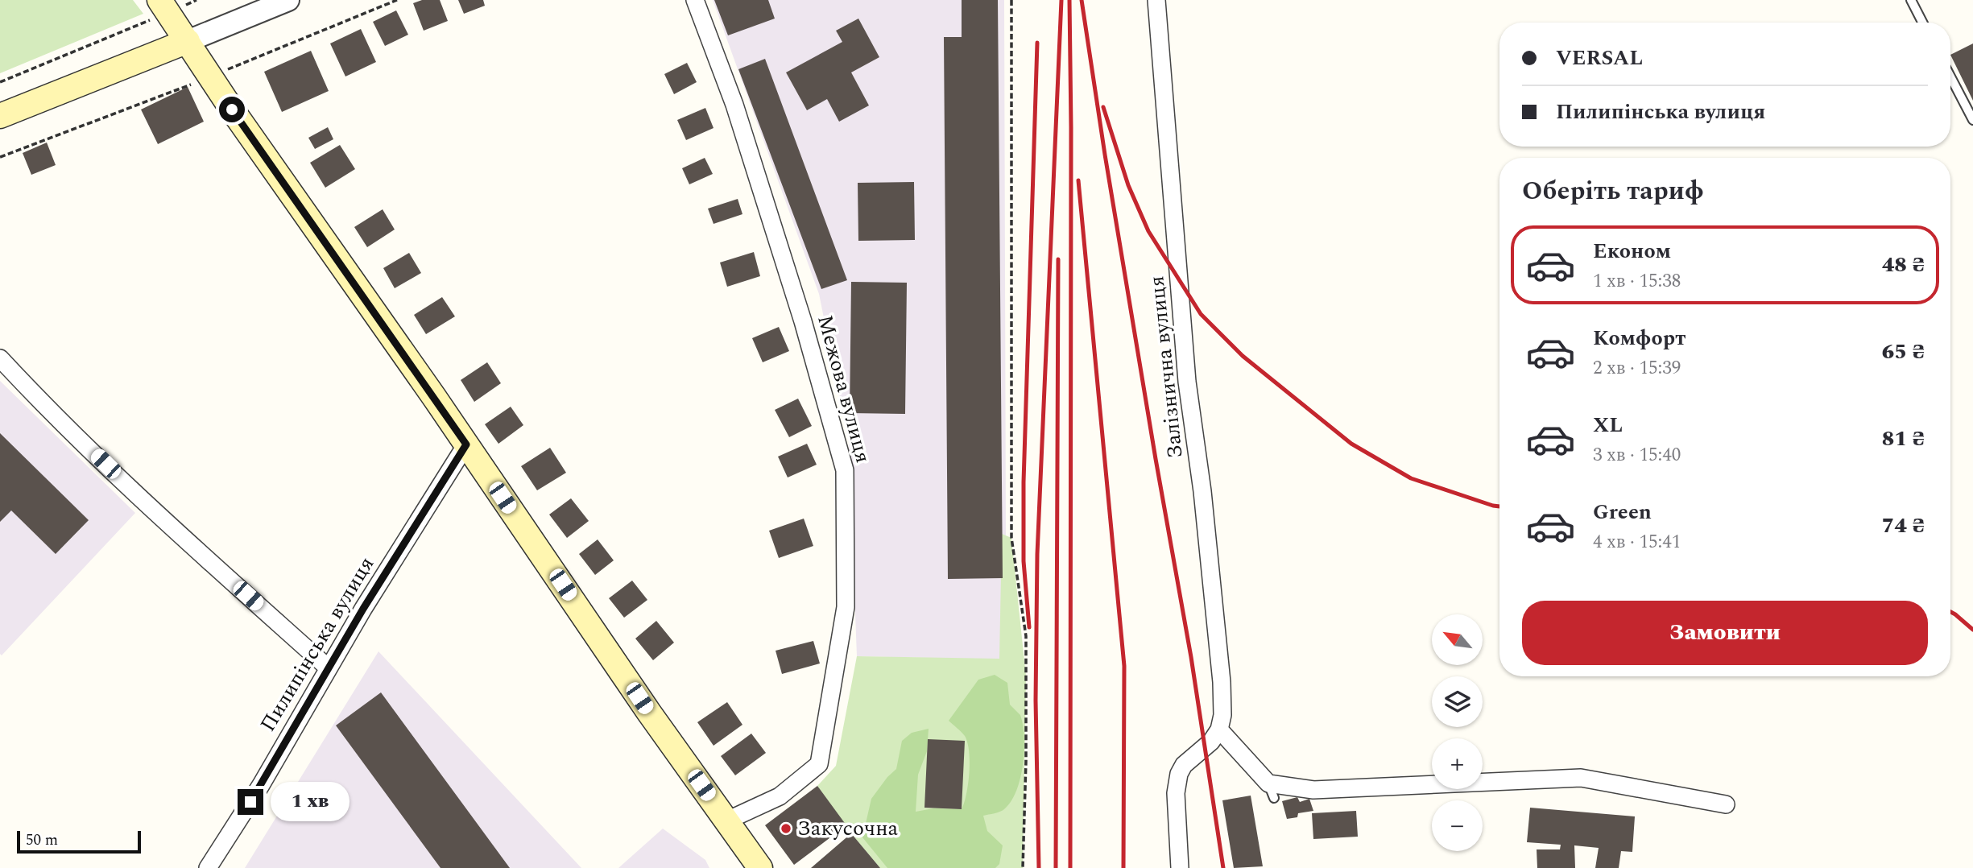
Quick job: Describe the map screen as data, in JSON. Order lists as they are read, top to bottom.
{
  "streets": {
    "street": ["Залізнична вулиця", "Межова вулиця", "Пилипінська вулиця"]
  },
  "places": ["Закусочна"],
  "scale_bar": "50 m",
  "north": "top left",
  "page": {
    "banner": ["VERSAL", "Пилипінська вулиця"],
    "heading": "Оберіть тариф",
    "list": [
      {
        "name": "Економ",
        "note": "1 хв · 15:38",
        "value": "48 ₴"
      },
      {
        "name": "Комфорт",
        "note": "2 хв · 15:39",
        "value": "65 ₴"
      },
      {
        "name": "XL",
        "note": "3 хв · 15:40",
        "value": "81 ₴"
      },
      {
        "name": "Green",
        "note": "4 хв · 15:41",
        "value": "74 ₴"
      }
    ],
    "buttons": "Замовити",
    "map_buttons": ["+", "−"],
    "bubble": "1 хв",
    "scale": "50 m"
  }
}
